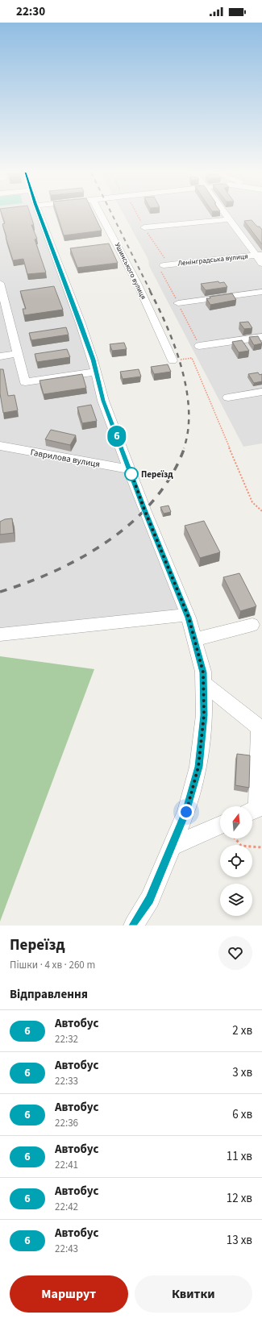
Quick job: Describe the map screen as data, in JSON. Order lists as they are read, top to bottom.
{
  "streets": {
    "street": ["Ленінградська вулиця", "Ушинського вулиця", "Гаврилова вулиця"]
  },
  "places": ["Переїзд"],
  "lines": ["bus line 6"],
  "north": "top",
  "page": {
    "status": "22:30",
    "on_map": "6",
    "heading": [
      ["Переїзд", "Пішки · 4 хв · 260 m"],
      "Відправлення"
    ],
    "list": [
      {
        "mark": "6",
        "name": "Автобус",
        "note": "22:32",
        "value": "2 хв"
      },
      {
        "mark": "6",
        "name": "Автобус",
        "note": "22:33",
        "value": "3 хв"
      },
      {
        "mark": "6",
        "name": "Автобус",
        "note": "22:36",
        "value": "6 хв"
      },
      {
        "mark": "6",
        "name": "Автобус",
        "note": "22:41",
        "value": "11 хв"
      },
      {
        "mark": "6",
        "name": "Автобус",
        "note": "22:42",
        "value": "12 хв"
      },
      {
        "mark": "6",
        "name": "Автобус",
        "note": "22:43",
        "value": "13 хв"
      }
    ],
    "buttons": ["Маршрут", "Квитки"]
  }
}
